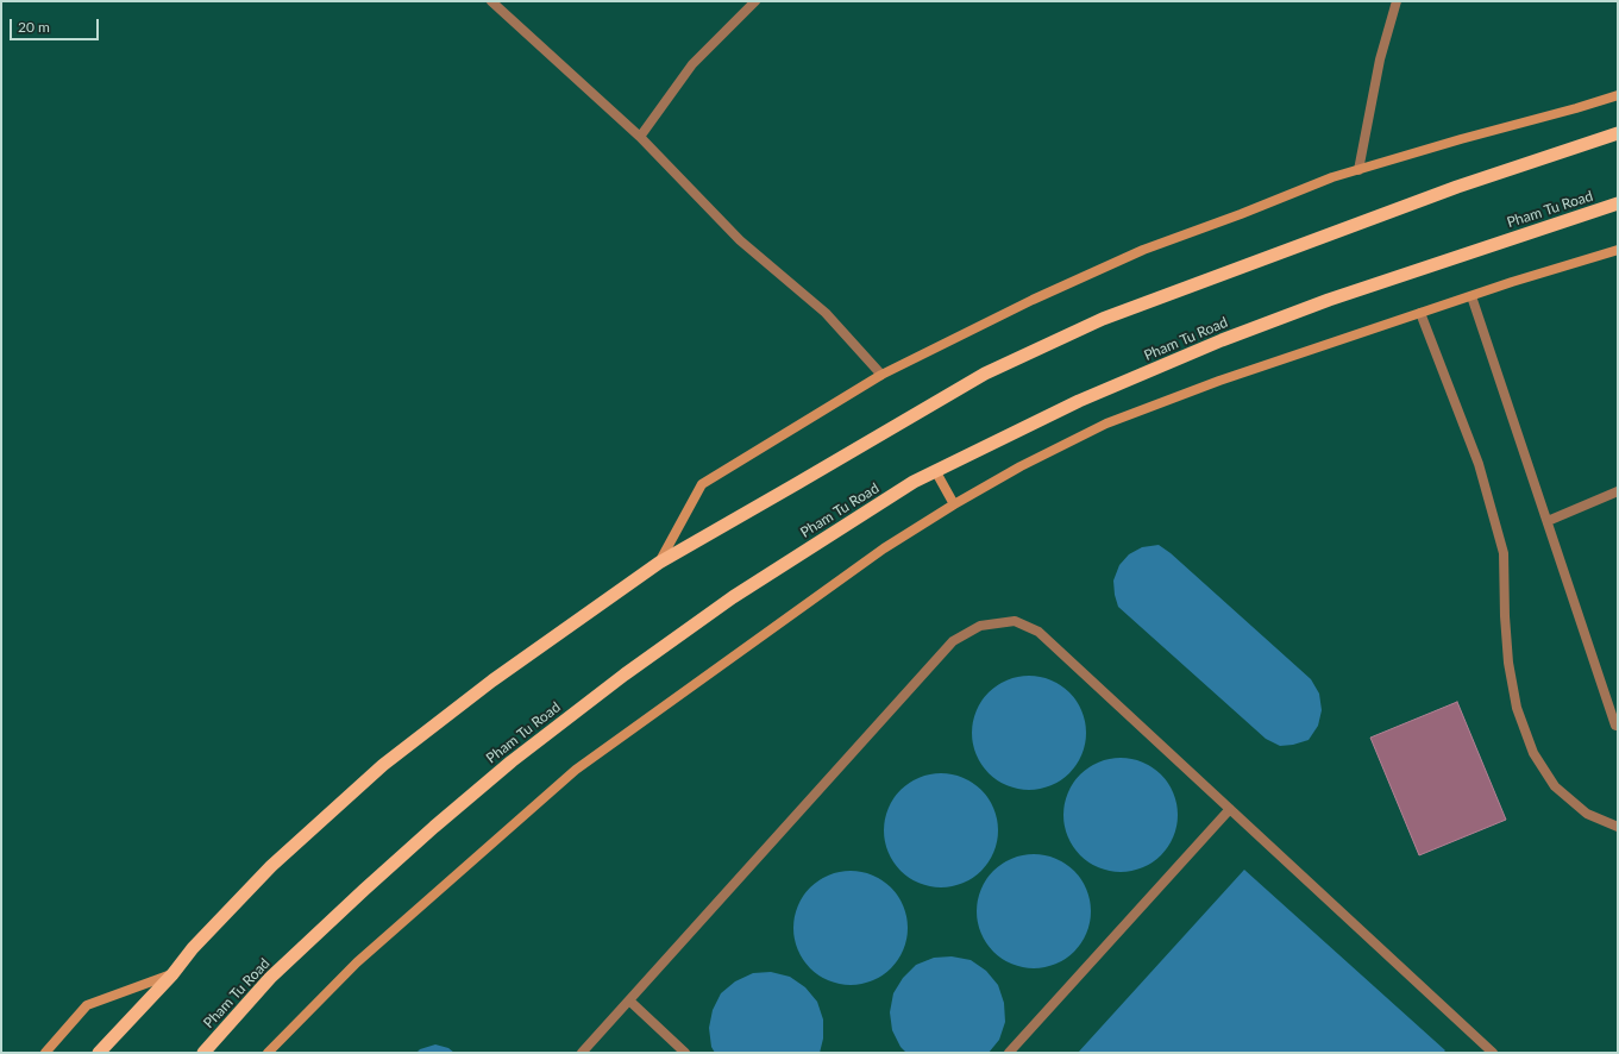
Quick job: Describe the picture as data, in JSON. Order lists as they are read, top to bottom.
{
  "streets": {
    "highway": ["Pham Tu Road"]
  },
  "scale_bar": "20 m"
}
